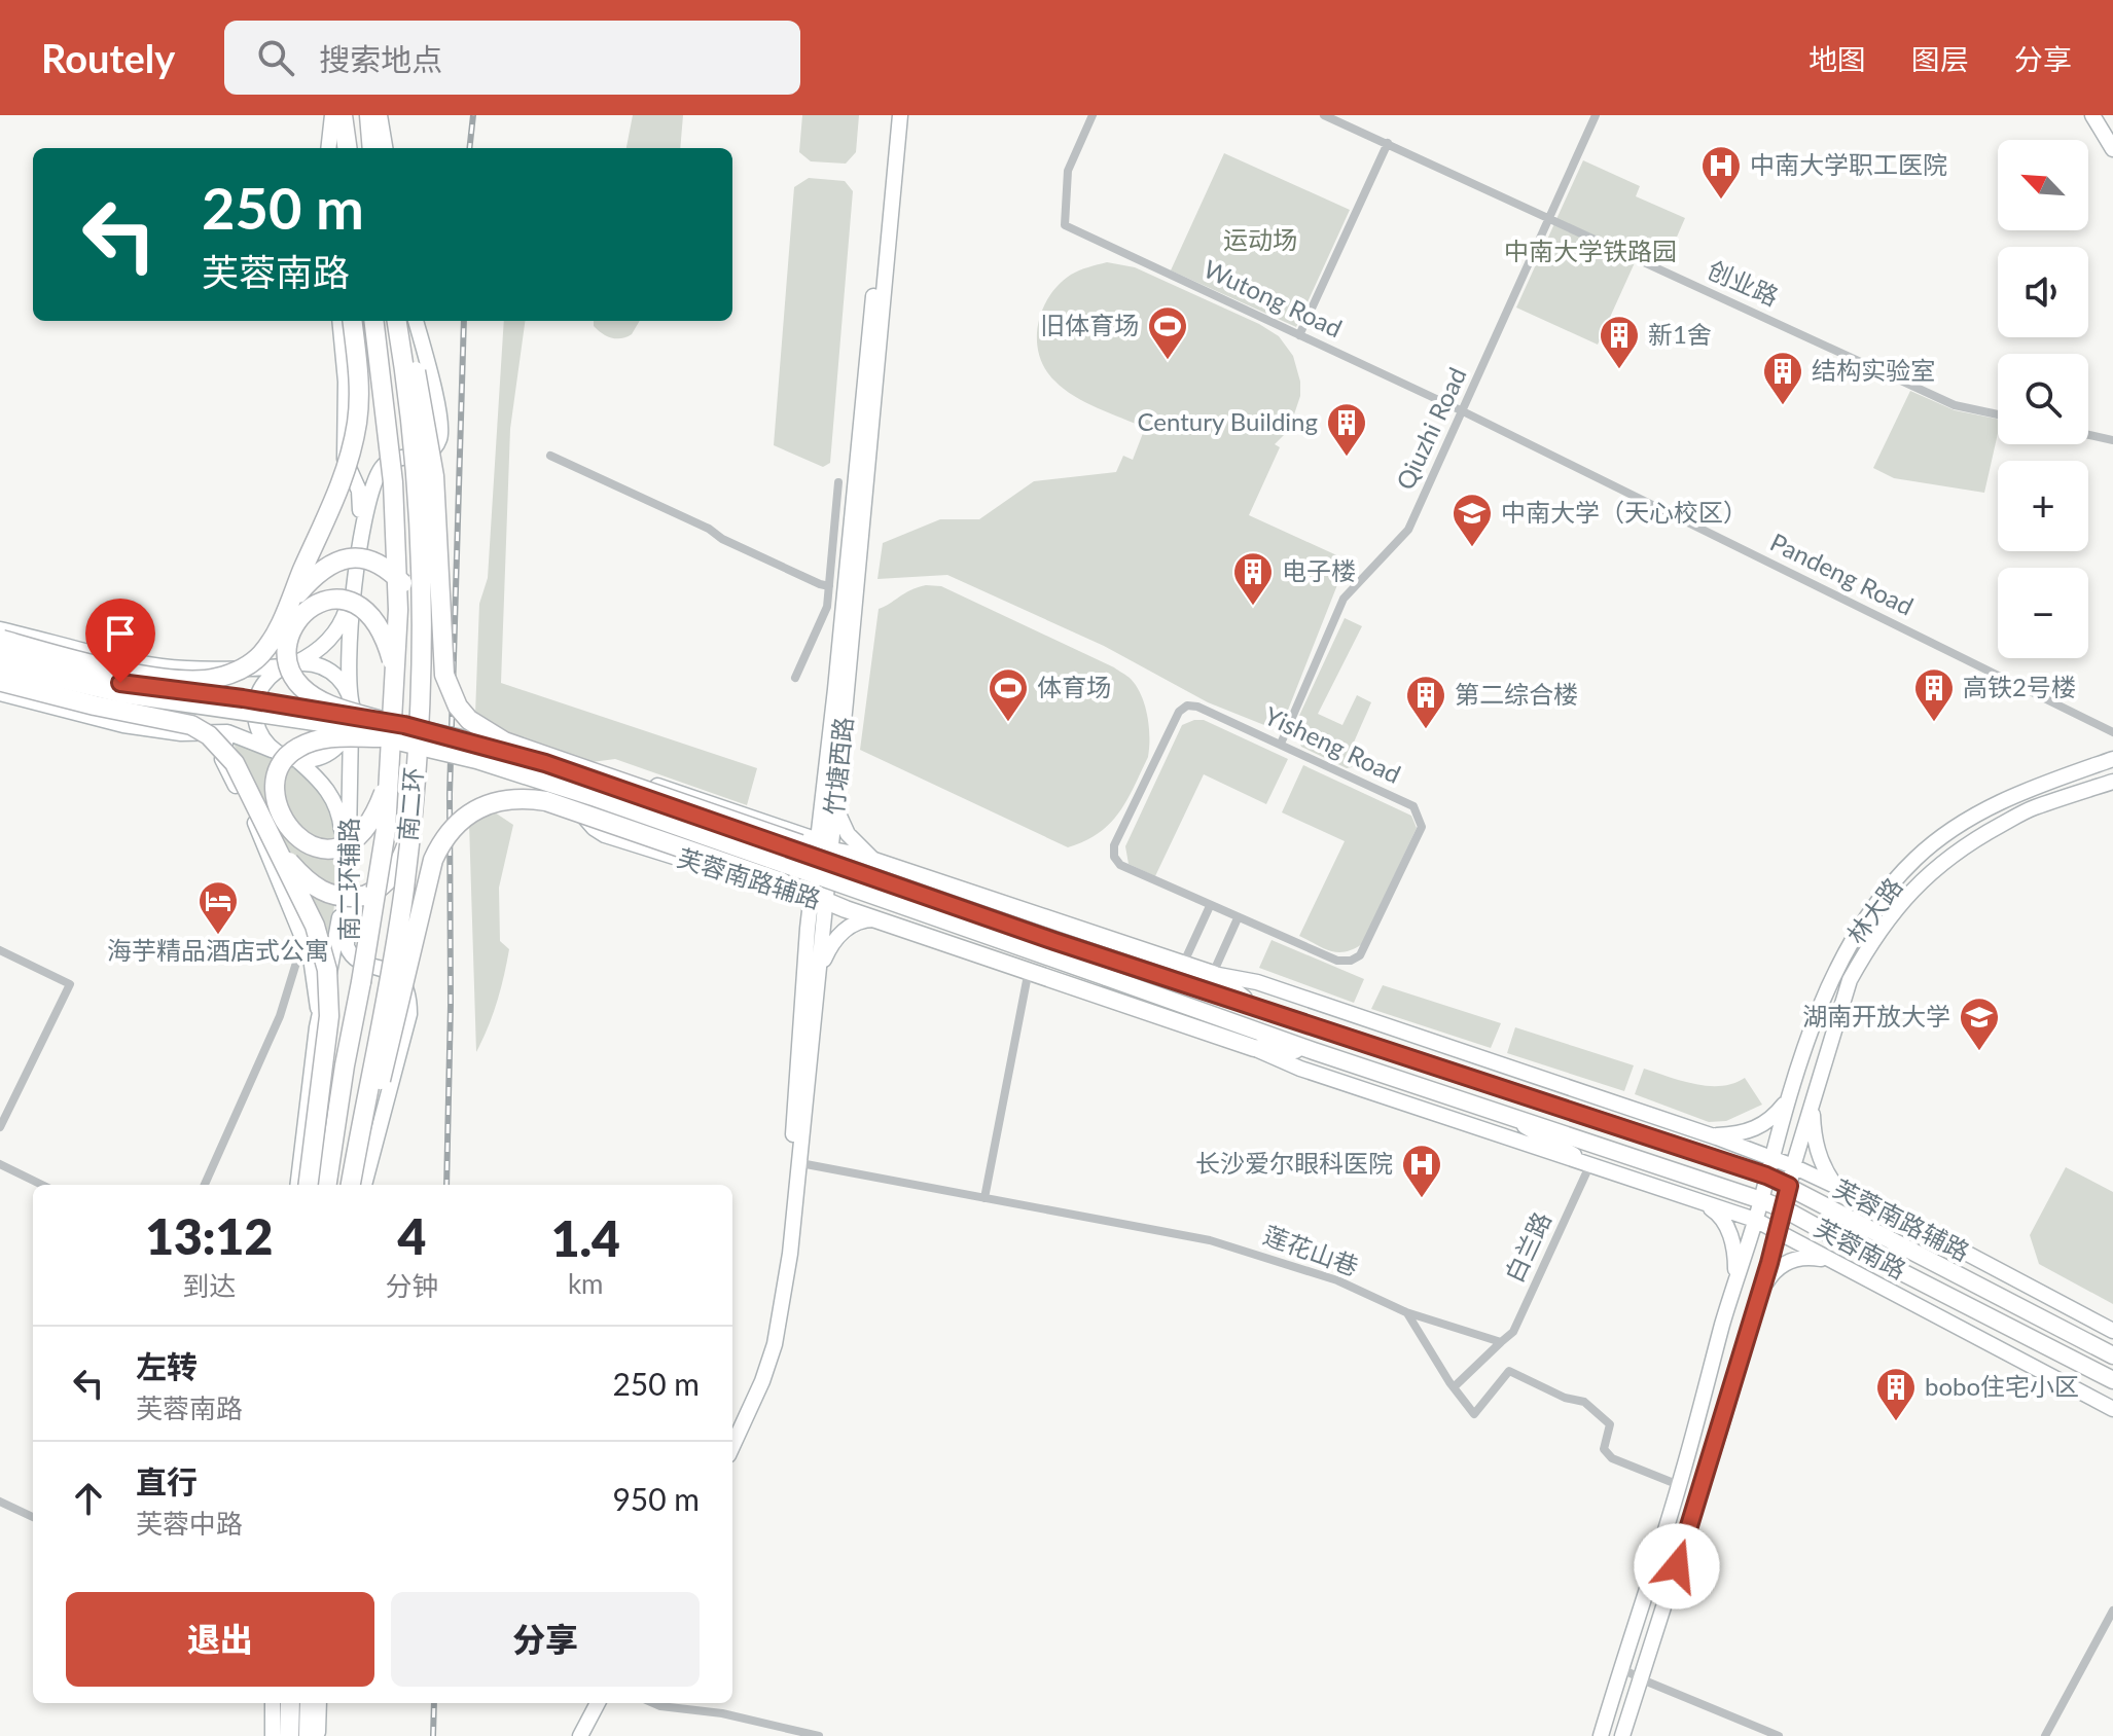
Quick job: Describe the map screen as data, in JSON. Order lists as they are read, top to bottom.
{
  "streets": {
    "highway": ["南二环"],
    "main road": ["芙蓉南路"],
    "street": [
      "创业路",
      "Wutong Road",
      "Qiuzhi Road",
      "Pandeng Road",
      "Yisheng Road",
      "竹塘西路",
      "南二环辅路",
      "芙蓉南路辅路",
      "林大路",
      "白兰路",
      "莲花山巷"
    ]
  },
  "crossings": [
    ["创业路", "Qiuzhi Road"],
    ["Wutong Road", "Qiuzhi Road"],
    ["Wutong Road", "Pandeng Road"],
    ["Qiuzhi Road", "Pandeng Road"],
    ["Qiuzhi Road", "Yisheng Road"],
    ["竹塘西路", "芙蓉南路辅路"],
    ["竹塘西路", "莲花山巷"],
    ["芙蓉南路辅路", "林大路"],
    ["林大路", "芙蓉南路"],
    ["白兰路", "莲花山巷"]
  ],
  "parks": ["运动场", "中南大学铁路园"],
  "places": {
    "hospital": ["中南大学职工医院", "长沙爱尔眼科医院"],
    "sports": ["旧体育场", "体育场"],
    "building": [
      "新1舍",
      "结构实验室",
      "Century Building",
      "电子楼",
      "高铁2号楼",
      "第二综合楼",
      "bobo住宅小区"
    ],
    "school or university": ["中南大学（天心校区）", "湖南开放大学"],
    "hotel": ["海芋精品酒店式公寓"]
  },
  "north": "top left",
  "page": {
    "header": "Routely",
    "search": "搜索地点",
    "nav": ["地图", "图层", "分享"],
    "map_buttons": ["+", "−"],
    "turn": ["250 m", "芙蓉南路"],
    "eta": [
      "13:12",
      "到达",
      "4",
      "分钟",
      "1.4",
      "km"
    ],
    "list": [
      {
        "name": "左转",
        "note": "芙蓉南路",
        "value": "250 m"
      },
      {
        "name": "直行",
        "note": "芙蓉中路",
        "value": "950 m"
      }
    ],
    "buttons": ["退出", "分享"]
  }
}
